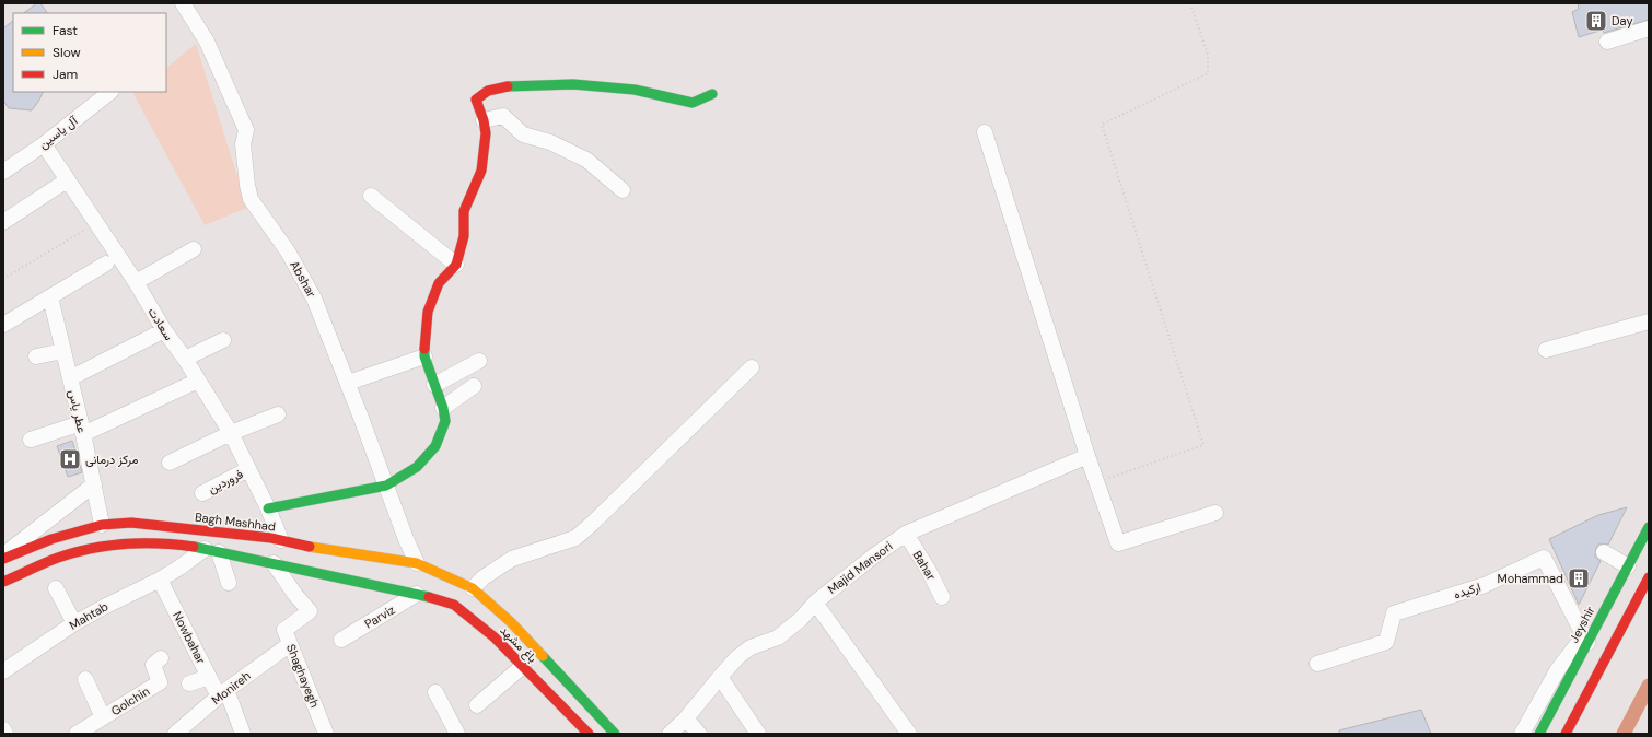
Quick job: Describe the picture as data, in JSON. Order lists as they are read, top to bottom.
{
  "streets": {
    "main road": ["Bagh Mashhad", "Jeyshir", "باغ مشهد"],
    "street": [
      "آل یاسین",
      "Abshar",
      "سعادت",
      "عطر یاس",
      "فروردین",
      "Bahar",
      "Majid Mansori",
      "ارکیده",
      "Mahtab",
      "Parviz",
      "Nowbahar",
      "Shaghayegh",
      "Monireh",
      "Golchin"
    ]
  },
  "crossings": [
    ["آل یاسین", "سعادت"],
    ["Abshar", "Bagh Mashhad"],
    ["سعادت", "فروردین"],
    ["سعادت", "Bagh Mashhad"],
    ["عطر یاس", "Bagh Mashhad"],
    ["Bagh Mashhad", "باغ مشهد"],
    ["Bahar", "Majid Mansori"],
    ["ارکیده", "Jeyshir"],
    ["Mahtab", "Nowbahar"],
    ["Parviz", "باغ مشهد"],
    ["Nowbahar", "Monireh"],
    ["Shaghayegh", "Monireh"]
  ],
  "places": {
    "building": ["Day", "Mohammad"],
    "hospital": ["مرکز درمانی"]
  },
  "legend": ["Fast", "Slow", "Jam"]
}
